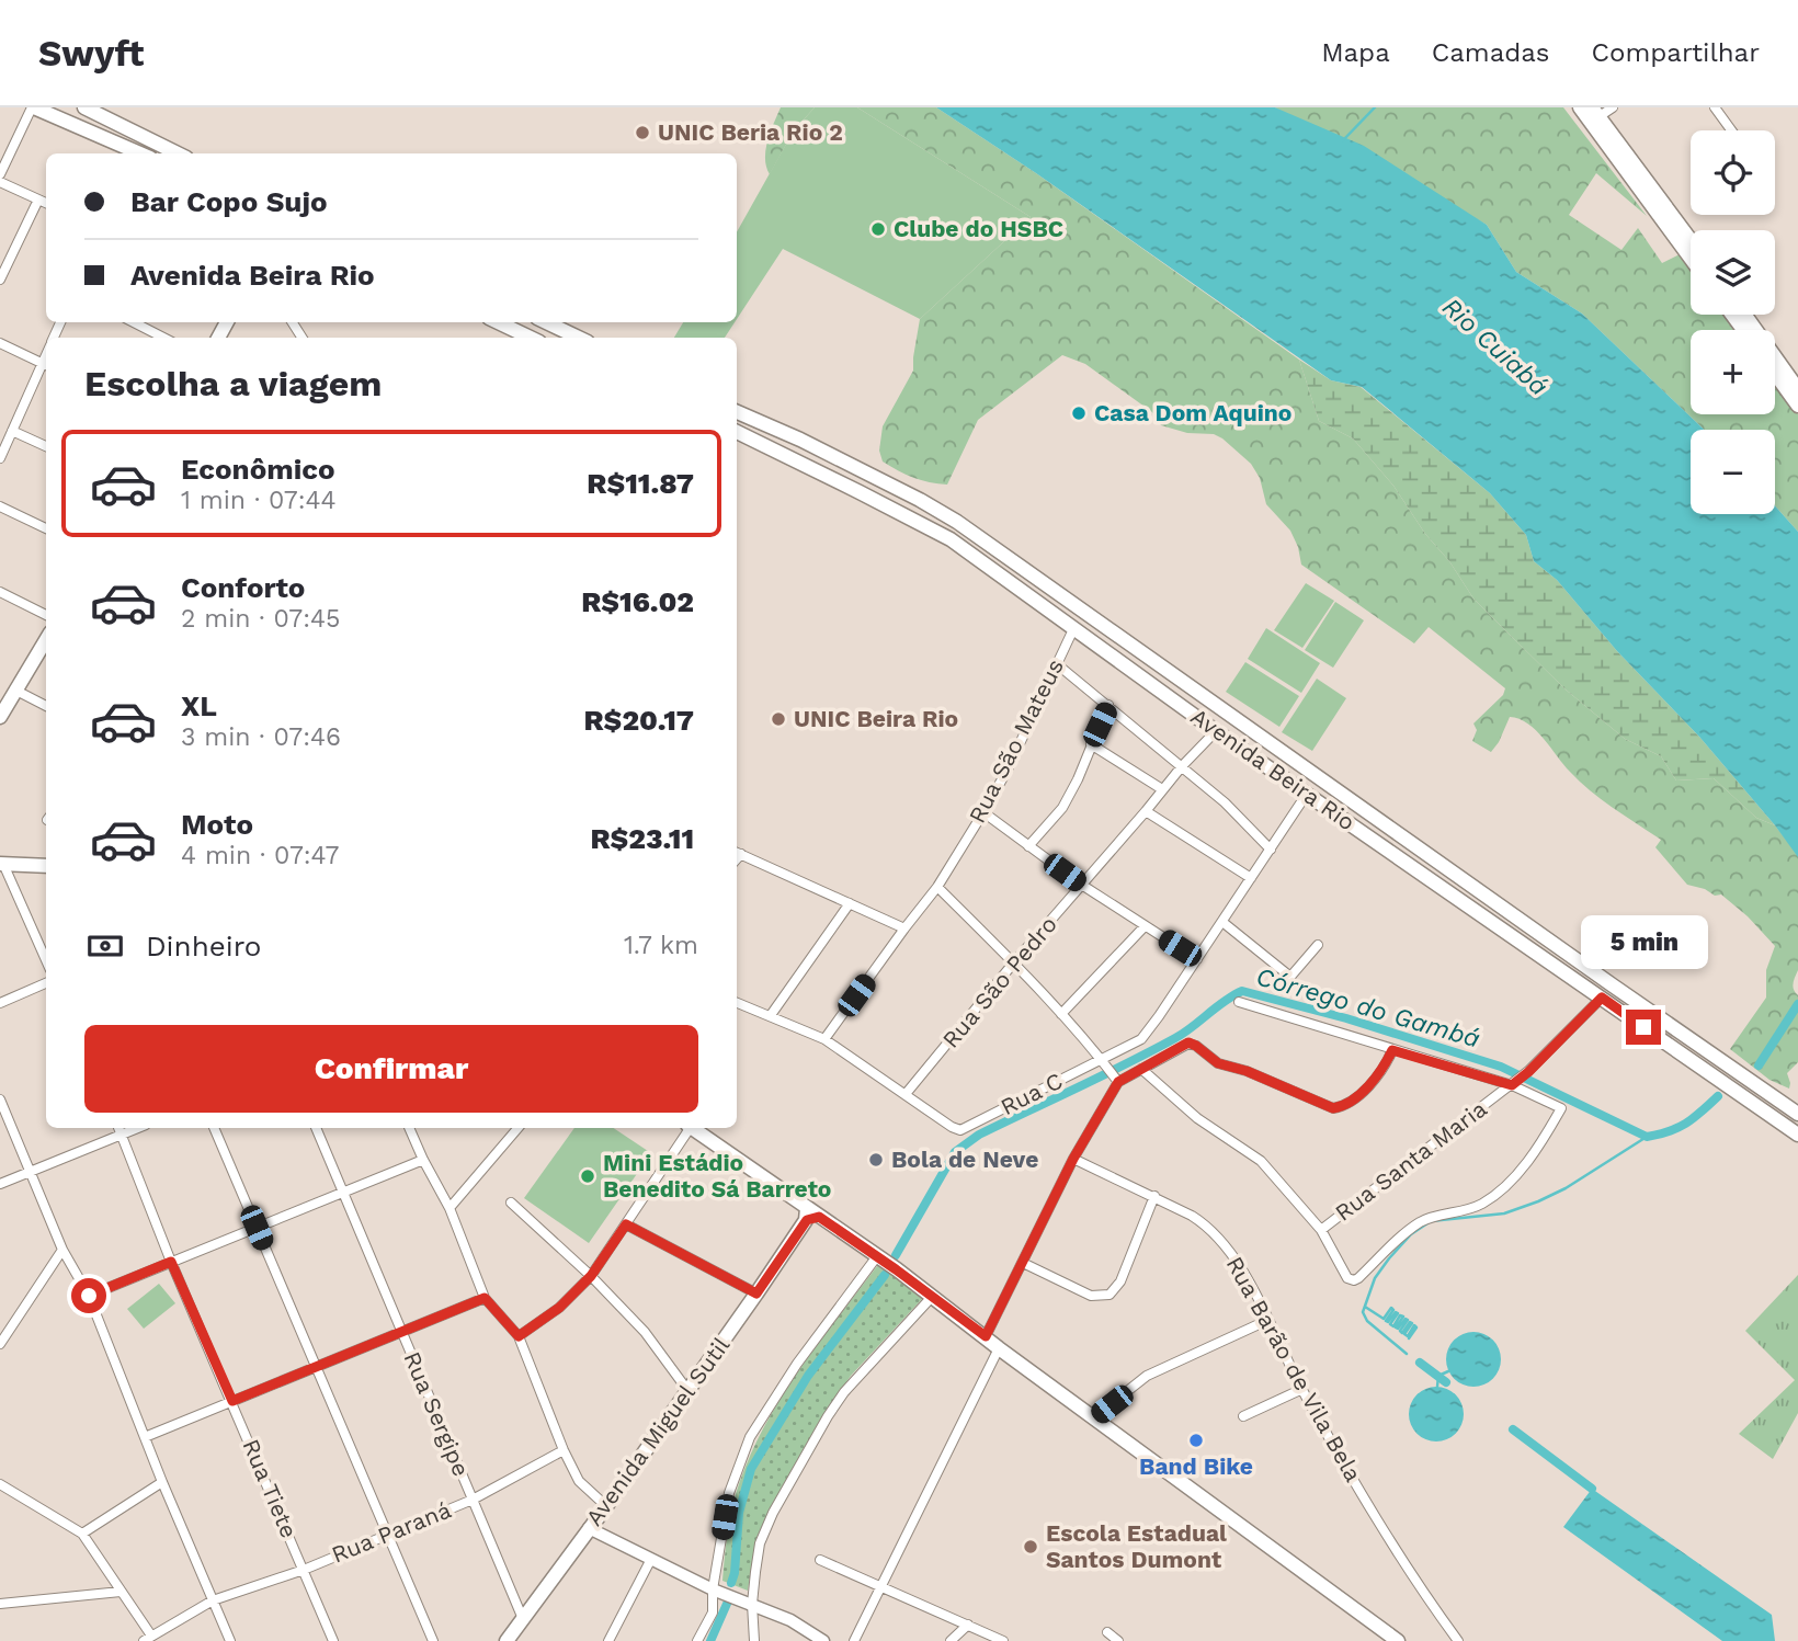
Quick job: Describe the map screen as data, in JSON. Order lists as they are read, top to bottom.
{
  "streets": {
    "main road": ["Avenida Beira Rio", "Avenida Miguel Sutil"],
    "street": [
      "Rua São Mateus",
      "Rua São Pedro",
      "Rua C",
      "Rua Santa Maria",
      "Rua Barão de Vila Bela",
      "Rua Sergipe",
      "Rua Tiete",
      "Rua Paraná"
    ]
  },
  "crossings": [
    ["Rua São Mateus", "Avenida Beira Rio"],
    ["Avenida Beira Rio", "Rua São Pedro"],
    ["Avenida Beira Rio", "Rua C"],
    ["Avenida Beira Rio", "Rua Santa Maria"],
    ["Rua São Pedro", "Rua C"],
    ["Rua Sergipe", "Avenida Miguel Sutil"],
    ["Rua Sergipe", "Rua Paraná"],
    ["Rua Tiete", "Rua Paraná"]
  ],
  "water": ["Rio Cuiabá", "Córrego do Gambá"],
  "places": [
    "UNIC Beria Rio 2",
    "Clube do HSBC",
    "Casa Dom Aquino",
    "UNIC Beira Rio",
    "Bola de Neve",
    "Mini Estádio Benedito Sá Barreto",
    "Band Bike",
    "Escola Estadual Santos Dumont"
  ],
  "page": {
    "header": "Swyft",
    "nav": ["Mapa", "Camadas", "Compartilhar"],
    "map_buttons": ["+", "−"],
    "banner": ["Bar Copo Sujo", "Avenida Beira Rio"],
    "heading": "Escolha a viagem",
    "list": [
      {
        "name": "Econômico",
        "note": "1 min · 07:44",
        "value": "R$11.87"
      },
      {
        "name": "Conforto",
        "note": "2 min · 07:45",
        "value": "R$16.02"
      },
      {
        "name": "XL",
        "note": "3 min · 07:46",
        "value": "R$20.17"
      },
      {
        "name": "Moto",
        "note": "4 min · 07:47",
        "value": "R$23.11"
      }
    ],
    "pay": ["Dinheiro", "1.7 km"],
    "bubble": "5 min",
    "buttons": "Confirmar"
  }
}
